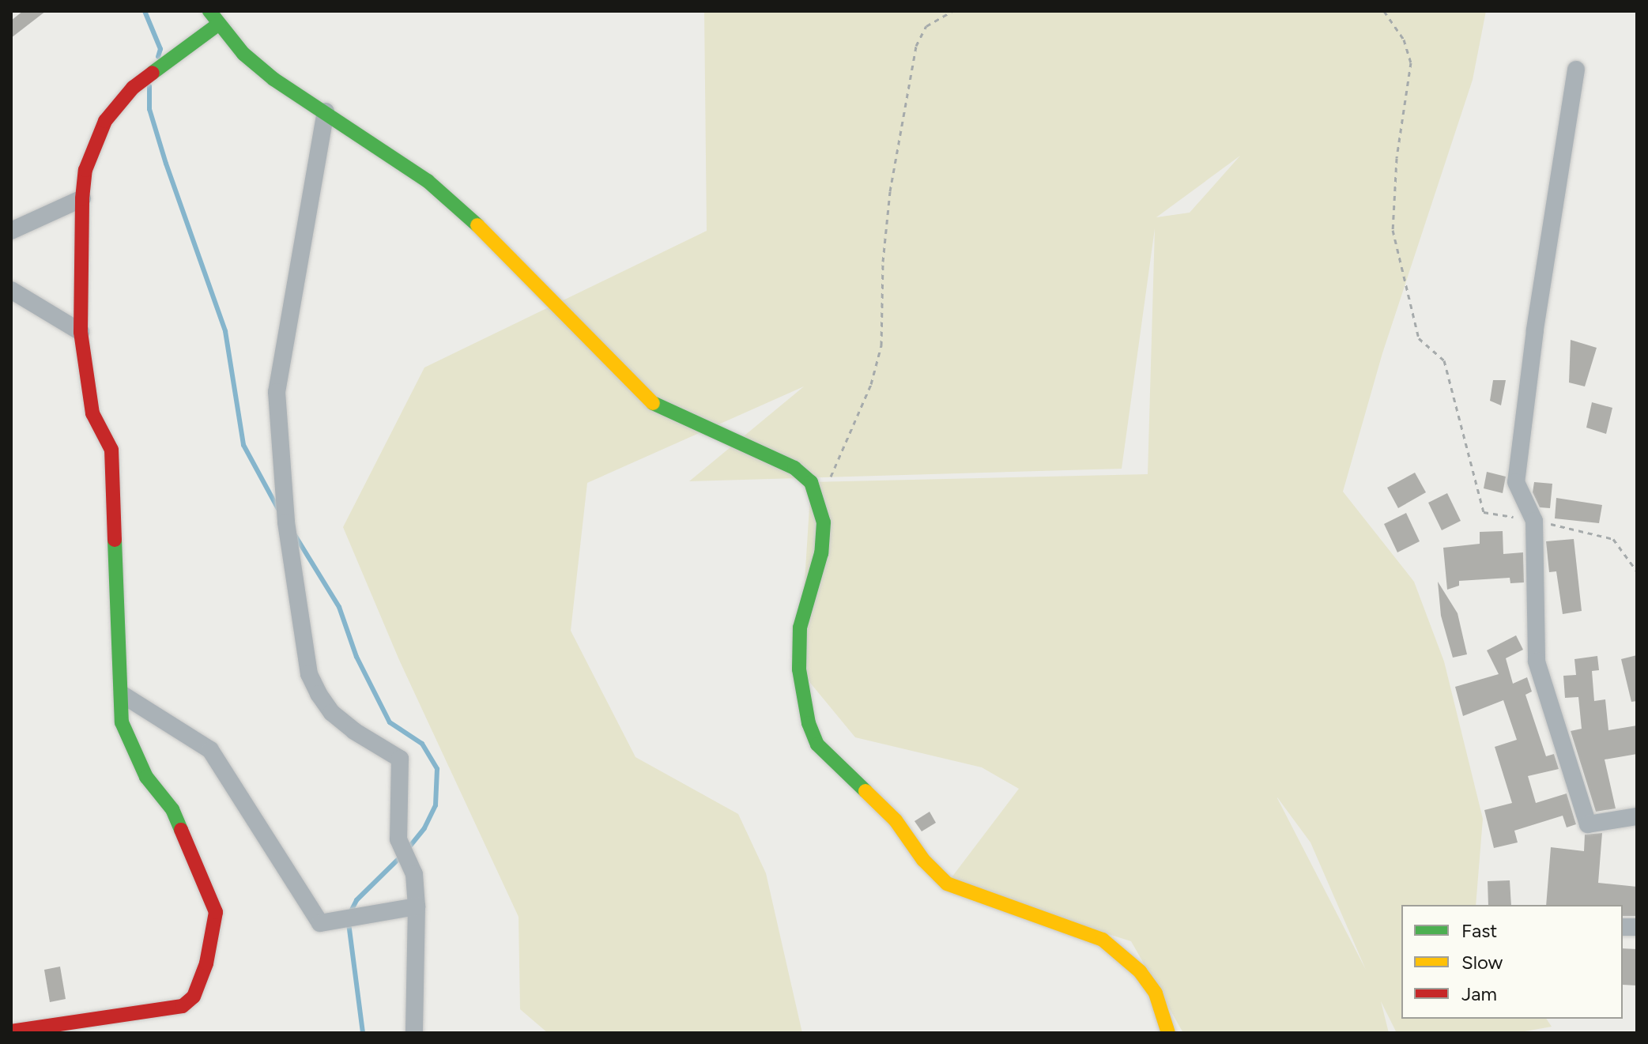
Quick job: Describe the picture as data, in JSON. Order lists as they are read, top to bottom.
{
  "legend": ["Fast", "Slow", "Jam"]
}
